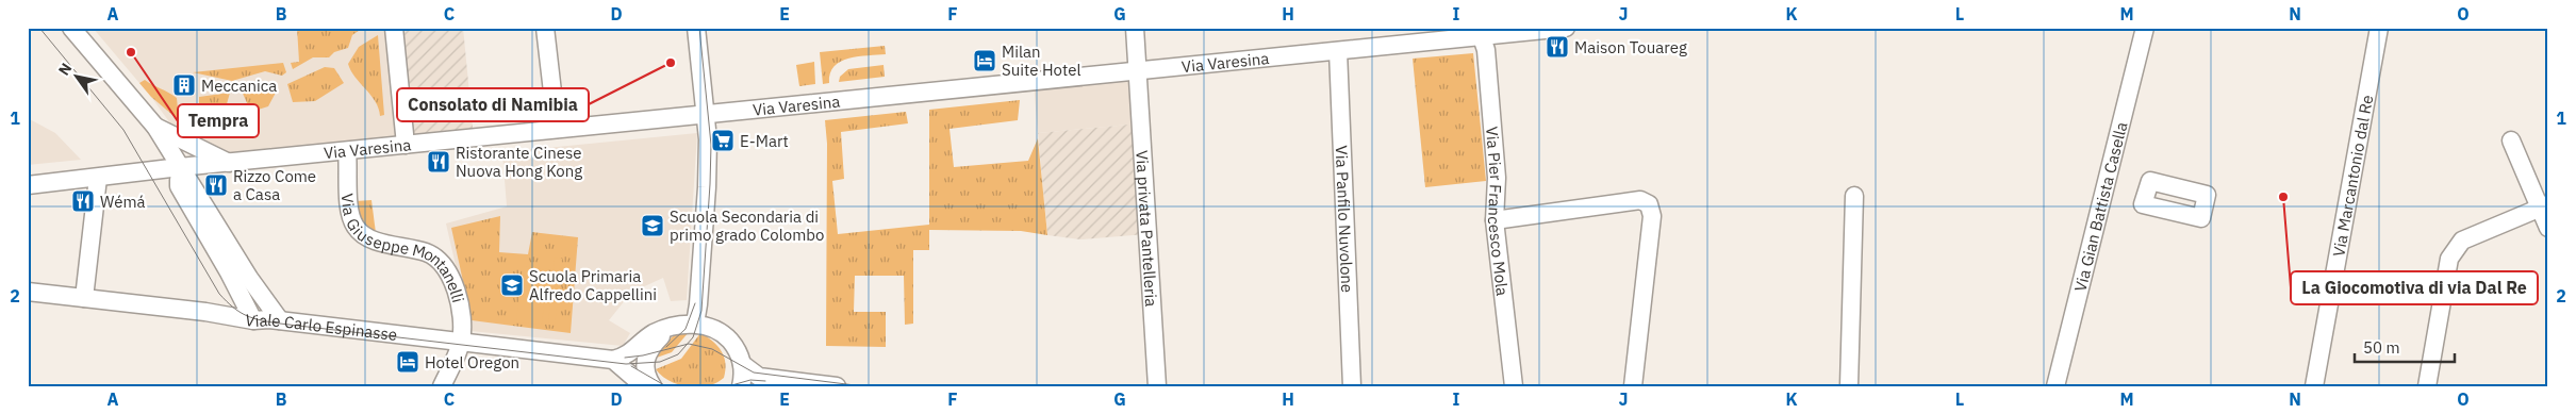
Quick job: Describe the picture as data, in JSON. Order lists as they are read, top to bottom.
{
  "streets": {
    "street": [
      "Via Varesina",
      "Via Marcantonio dal Re",
      "Via Gian Battista Casella",
      "Via Pier Francesco Mola",
      "Via Panfilo Nuvolone",
      "Via privata Pantelleria",
      "Via Giuseppe Montanelli",
      "Viale Carlo Espinasse"
    ]
  },
  "crossings": [
    ["Via Varesina", "Via Pier Francesco Mola"],
    ["Via Varesina", "Via Panfilo Nuvolone"],
    ["Via Varesina", "Via privata Pantelleria"],
    ["Via Varesina", "Via Giuseppe Montanelli"],
    ["Via Giuseppe Montanelli", "Viale Carlo Espinasse"]
  ],
  "places": {
    "restaurant": [
      "Maison Touareg",
      "Ristorante Cinese Nuova Hong Kong",
      "Rizzo Come a Casa",
      "Wémá"
    ],
    "other": ["Tempra", "Consolato di Namibia", "La Giocomotiva di via Dal Re"],
    "hotel": ["Milan Suite Hotel", "Hotel Oregon"],
    "building": ["Meccanica"],
    "supermarket": ["E-Mart"],
    "school or university": ["Scuola Secondaria di primo grado Colombo", "Scuola Primaria Alfredo Cappellini"]
  },
  "scale_bar": "50 m",
  "north": "top left",
  "grid": {
    "columns": [
      "A",
      "B",
      "C",
      "D",
      "E",
      "F",
      "G",
      "H",
      "I",
      "J",
      "K",
      "L",
      "M",
      "N",
      "O"
    ],
    "rows": ["1", "2"]
  }
}
